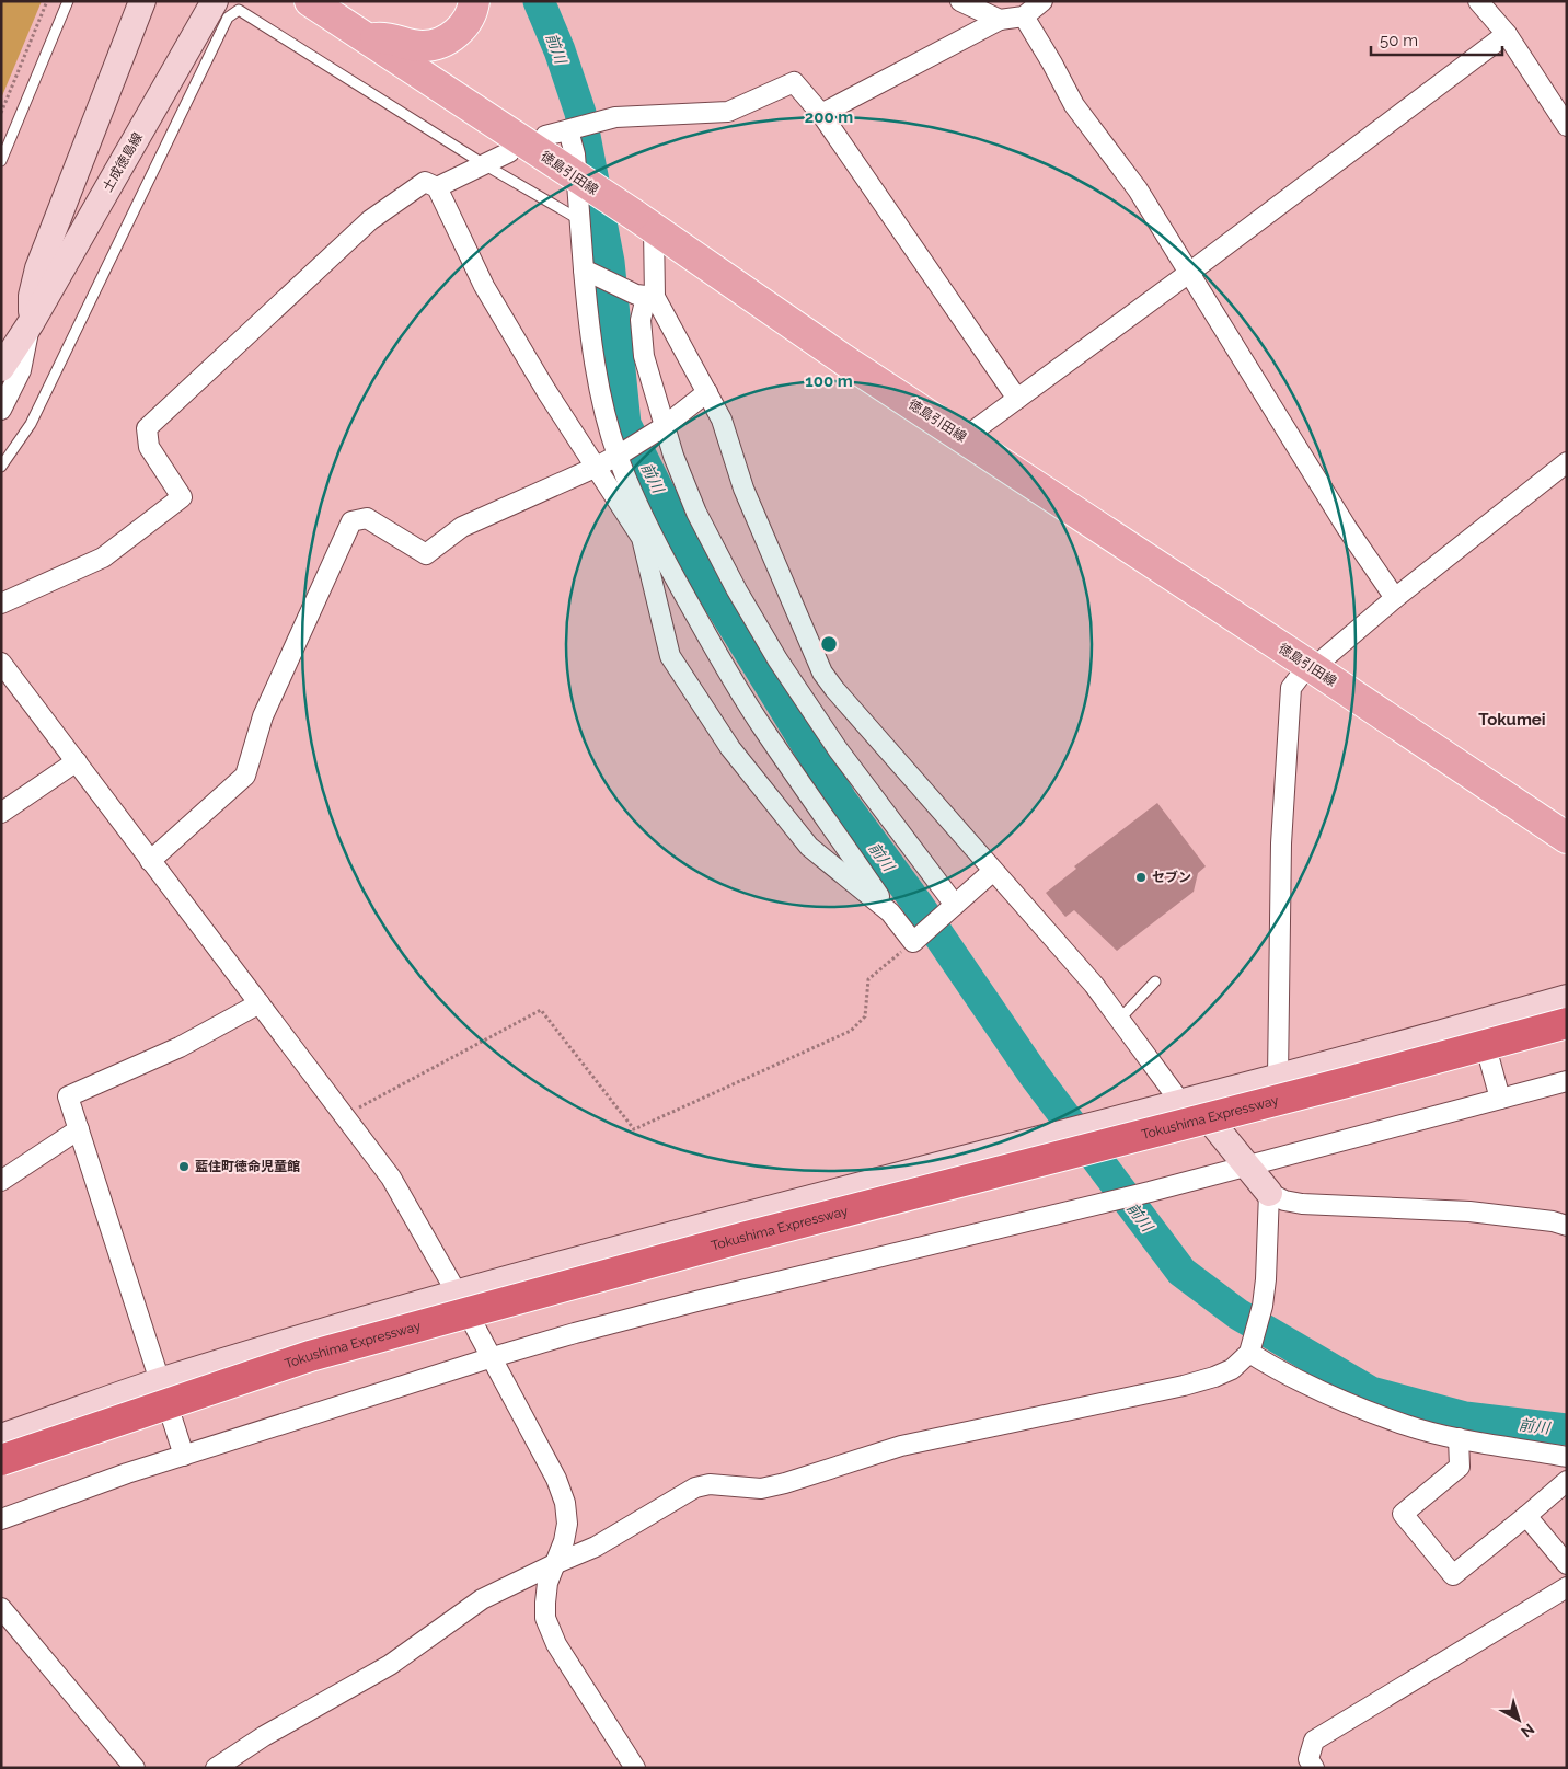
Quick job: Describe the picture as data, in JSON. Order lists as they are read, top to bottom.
{
  "streets": {
    "highway": ["Tokushima Expressway"],
    "main road": ["徳島引田線"],
    "street": ["土成徳島線"]
  },
  "districts": ["Tokumei"],
  "water": ["前川"],
  "places": ["セブン", "藍住町徳命児童館"],
  "scale_bar": "50 m",
  "north": "bottom right",
  "rings": ["200 m", "100 m"]
}
